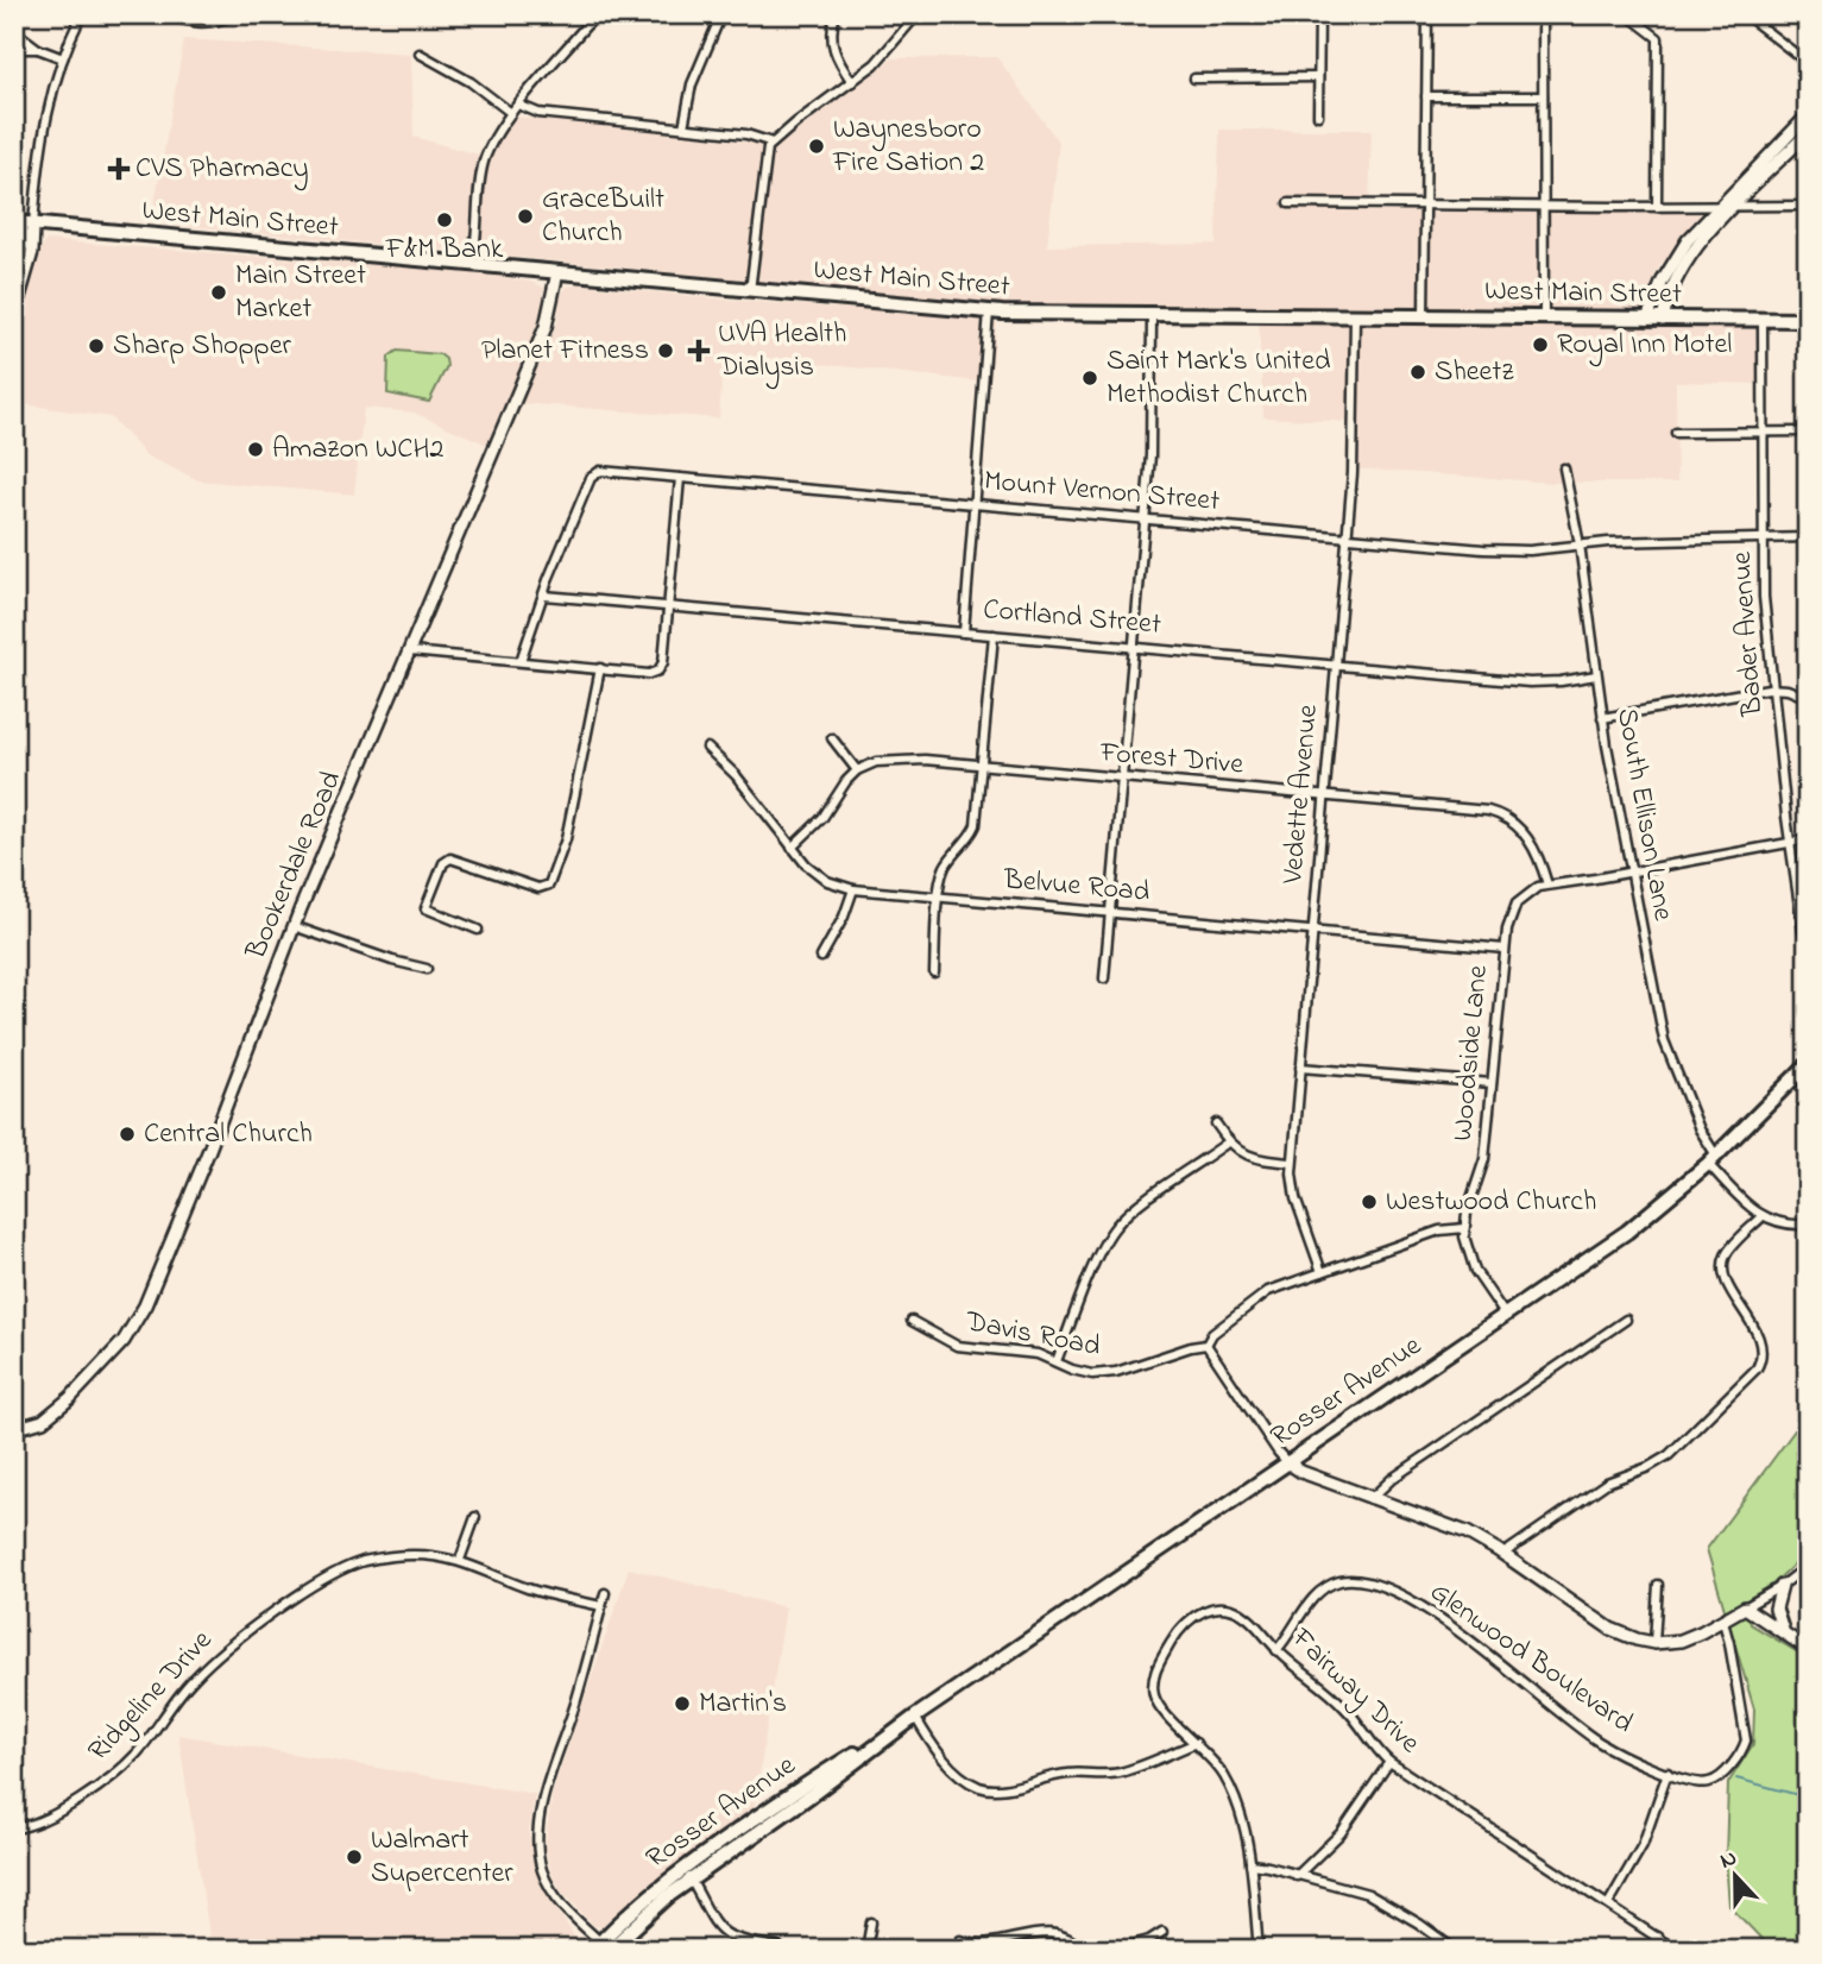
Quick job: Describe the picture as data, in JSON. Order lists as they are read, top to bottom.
{
  "streets": {
    "main road": ["West Main Street", "Rosser Avenue"],
    "street": [
      "Mount Vernon Street",
      "Cortland Street",
      "Bader Avenue",
      "Forest Drive",
      "Vedette Avenue",
      "South Ellison Lane",
      "Bookerdale Road",
      "Belvue Road",
      "Woodside Lane",
      "Davis Road",
      "Glenwood Boulevard",
      "Fairway Drive",
      "Ridgeline Drive"
    ]
  },
  "crossings": [
    ["West Main Street", "Bader Avenue"],
    ["West Main Street", "Vedette Avenue"],
    ["West Main Street", "Bookerdale Road"],
    ["Mount Vernon Street", "Cortland Street"],
    ["Mount Vernon Street", "Bader Avenue"],
    ["Mount Vernon Street", "Vedette Avenue"],
    ["Mount Vernon Street", "South Ellison Lane"],
    ["Cortland Street", "Vedette Avenue"],
    ["Cortland Street", "South Ellison Lane"],
    ["Forest Drive", "Vedette Avenue"],
    ["Forest Drive", "Woodside Lane"],
    ["Vedette Avenue", "Belvue Road"],
    ["Vedette Avenue", "Davis Road"],
    ["South Ellison Lane", "Woodside Lane"],
    ["South Ellison Lane", "Rosser Avenue"],
    ["Belvue Road", "Woodside Lane"],
    ["Woodside Lane", "Davis Road"],
    ["Woodside Lane", "Rosser Avenue"],
    ["Glenwood Boulevard", "Fairway Drive"]
  ],
  "places": {
    "other": [
      "Waynesboro Fire Sation 2",
      "GraceBuilt Church",
      "F&M Bank",
      "Main Street Market",
      "Royal Inn Motel",
      "Sharp Shopper",
      "Planet Fitness",
      "Sheetz",
      "Saint Mark's United Methodist Church",
      "Amazon WCH2",
      "Central Church",
      "Westwood Church",
      "Martin's",
      "Walmart Supercenter"
    ],
    "health": ["CVS Pharmacy", "UVA Health Dialysis"]
  },
  "north": "top"
}
